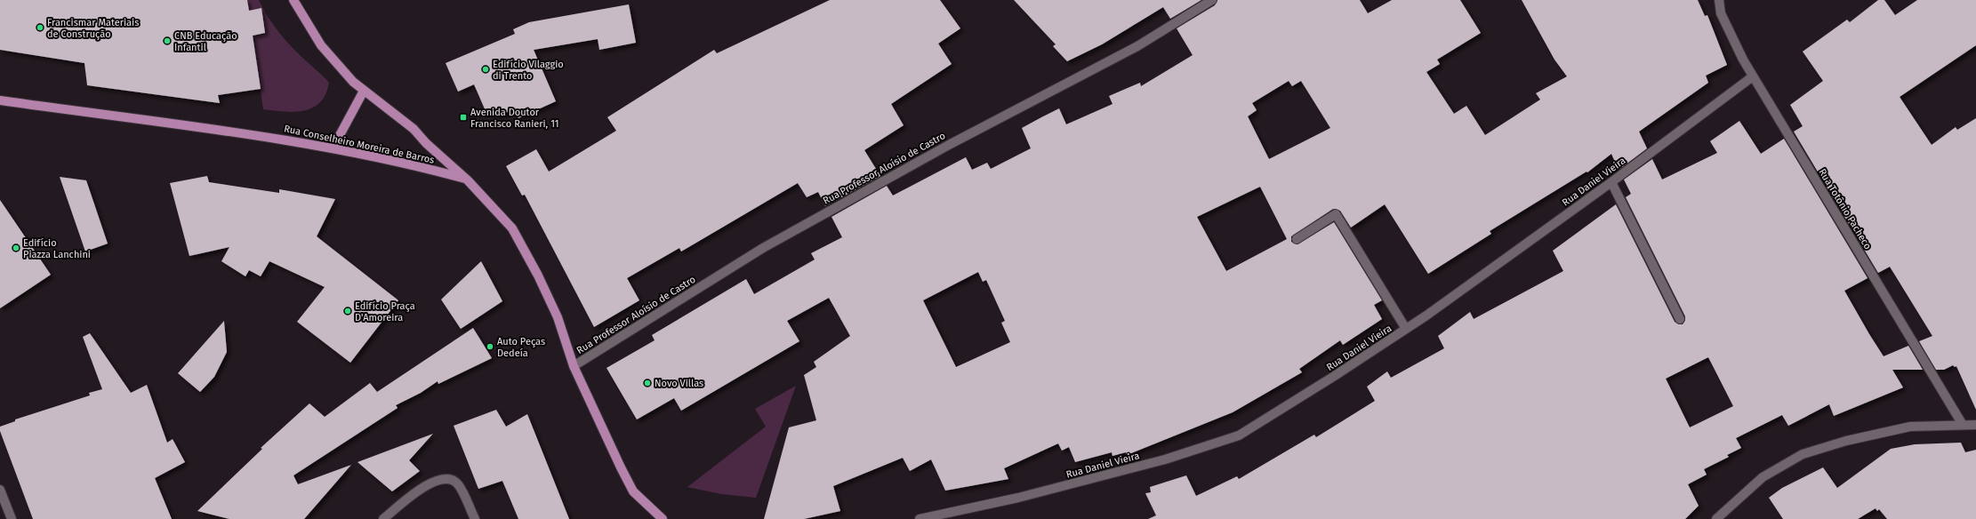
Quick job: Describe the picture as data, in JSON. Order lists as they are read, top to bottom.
{
  "streets": {
    "main road": ["Rua Conselheiro Moreira de Barros"],
    "street": ["Rua Professor Aloísio de Castro", "Rua Daniel Vieira", "Rua Totônio Pacheco"]
  },
  "crossings": [
    ["Rua Daniel Vieira", "Rua Totônio Pacheco"]
  ],
  "places": {
    "other": [
      "Francismar Materiais de Construção",
      "CNB Educação Infantil",
      "Edifício Vilaggio di Trento",
      "Edifício Piazza Lanchini",
      "Edifício Praça D'Amoreira",
      "Auto Peças Dedeía",
      "Novo Villas"
    ],
    "transit": ["Avenida Doutor Francisco Ranieri, 11"]
  }
}
